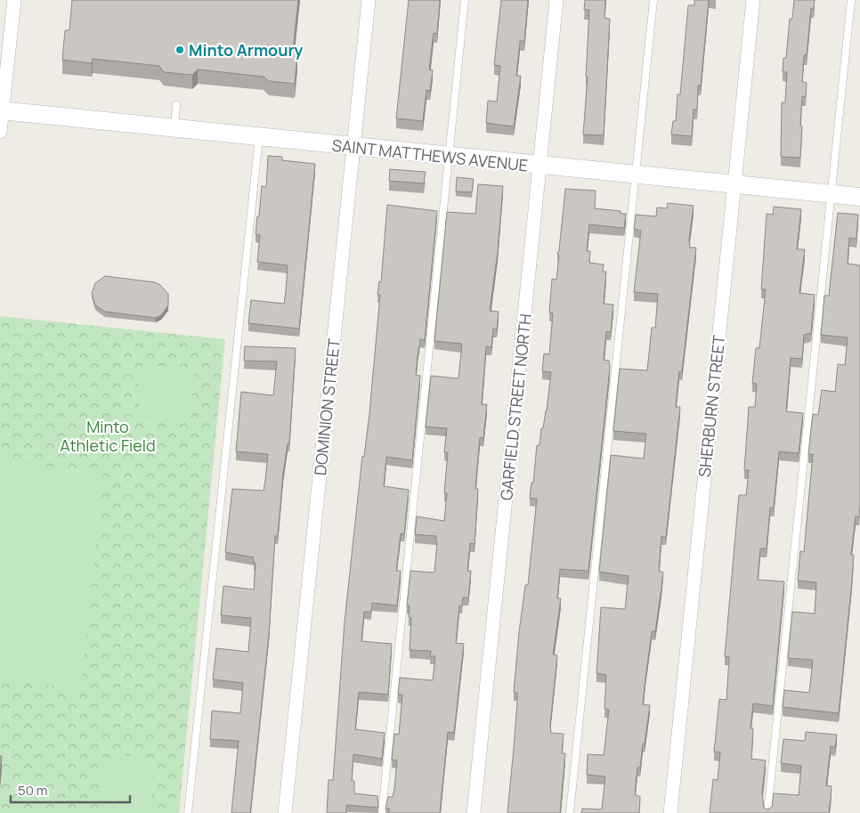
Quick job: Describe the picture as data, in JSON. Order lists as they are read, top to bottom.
{
  "streets": {
    "street": [
      "SAINT MATTHEWS AVENUE",
      "SHERBURN STREET",
      "DOMINION STREET",
      "GARFIELD STREET NORTH"
    ]
  },
  "crossings": [
    ["SAINT MATTHEWS AVENUE", "SHERBURN STREET"],
    ["SAINT MATTHEWS AVENUE", "DOMINION STREET"],
    ["SAINT MATTHEWS AVENUE", "GARFIELD STREET NORTH"]
  ],
  "parks": ["Minto Athletic Field"],
  "places": ["Minto Armoury"],
  "scale_bar": "50 m"
}
